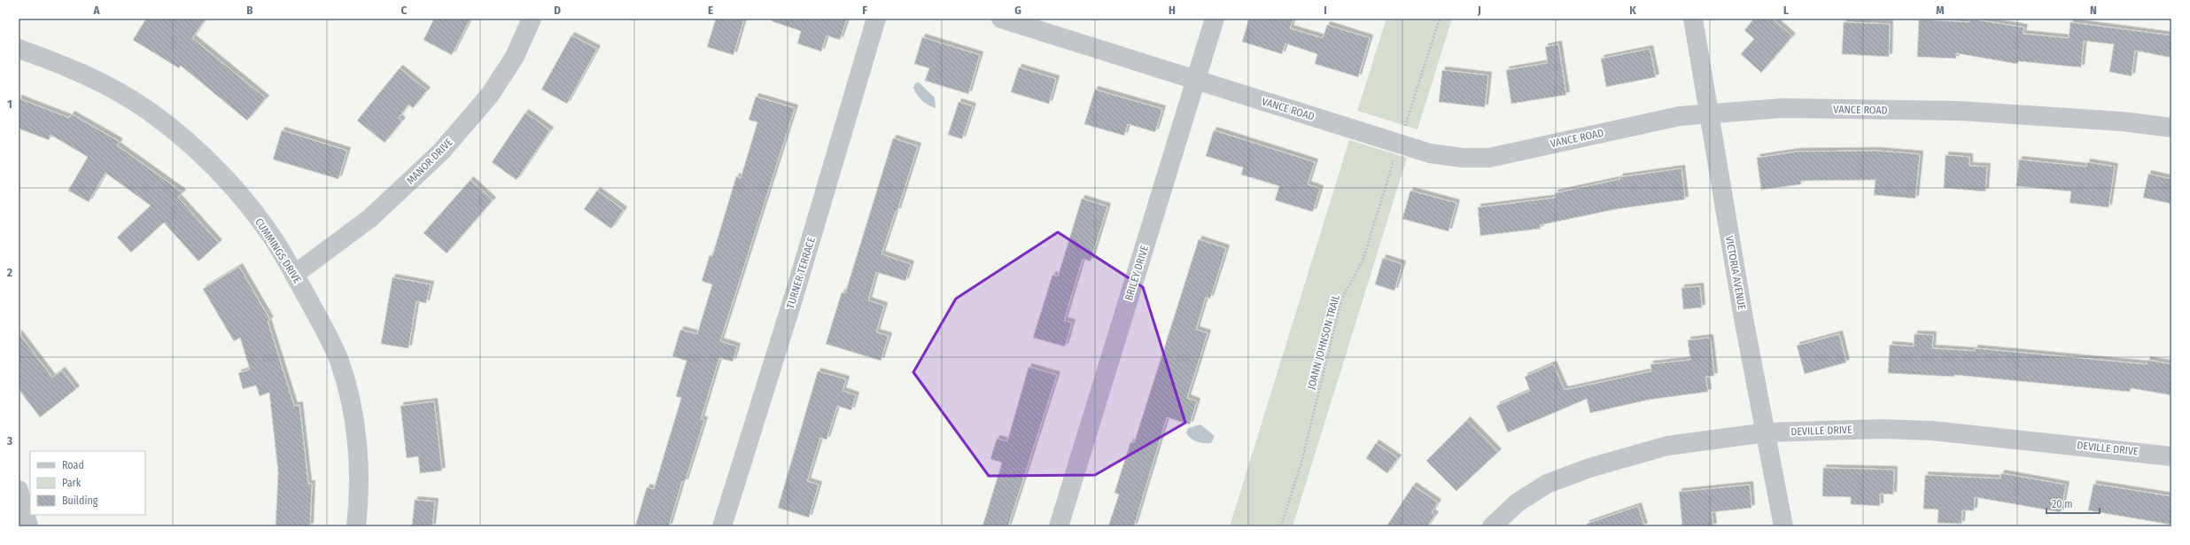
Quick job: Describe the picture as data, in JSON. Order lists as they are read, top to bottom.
{
  "streets": {
    "street": [
      "VANCE ROAD",
      "MANOR DRIVE",
      "CUMMINGS DRIVE",
      "TURNER TERRACE",
      "BRILEY DRIVE",
      "VICTORIA AVENUE",
      "DEVILLE DRIVE"
    ],
    "path": ["JOANN JOHNSON TRAIL"]
  },
  "crossings": [
    ["VANCE ROAD", "BRILEY DRIVE"],
    ["VANCE ROAD", "VICTORIA AVENUE"],
    ["MANOR DRIVE", "CUMMINGS DRIVE"],
    ["VICTORIA AVENUE", "DEVILLE DRIVE"]
  ],
  "legend": ["Road", "Park", "Building"],
  "scale_bar": "20 m",
  "grid": {
    "columns": [
      "A",
      "B",
      "C",
      "D",
      "E",
      "F",
      "G",
      "H",
      "I",
      "J",
      "K",
      "L",
      "M",
      "N"
    ],
    "rows": ["1", "2", "3"]
  }
}
